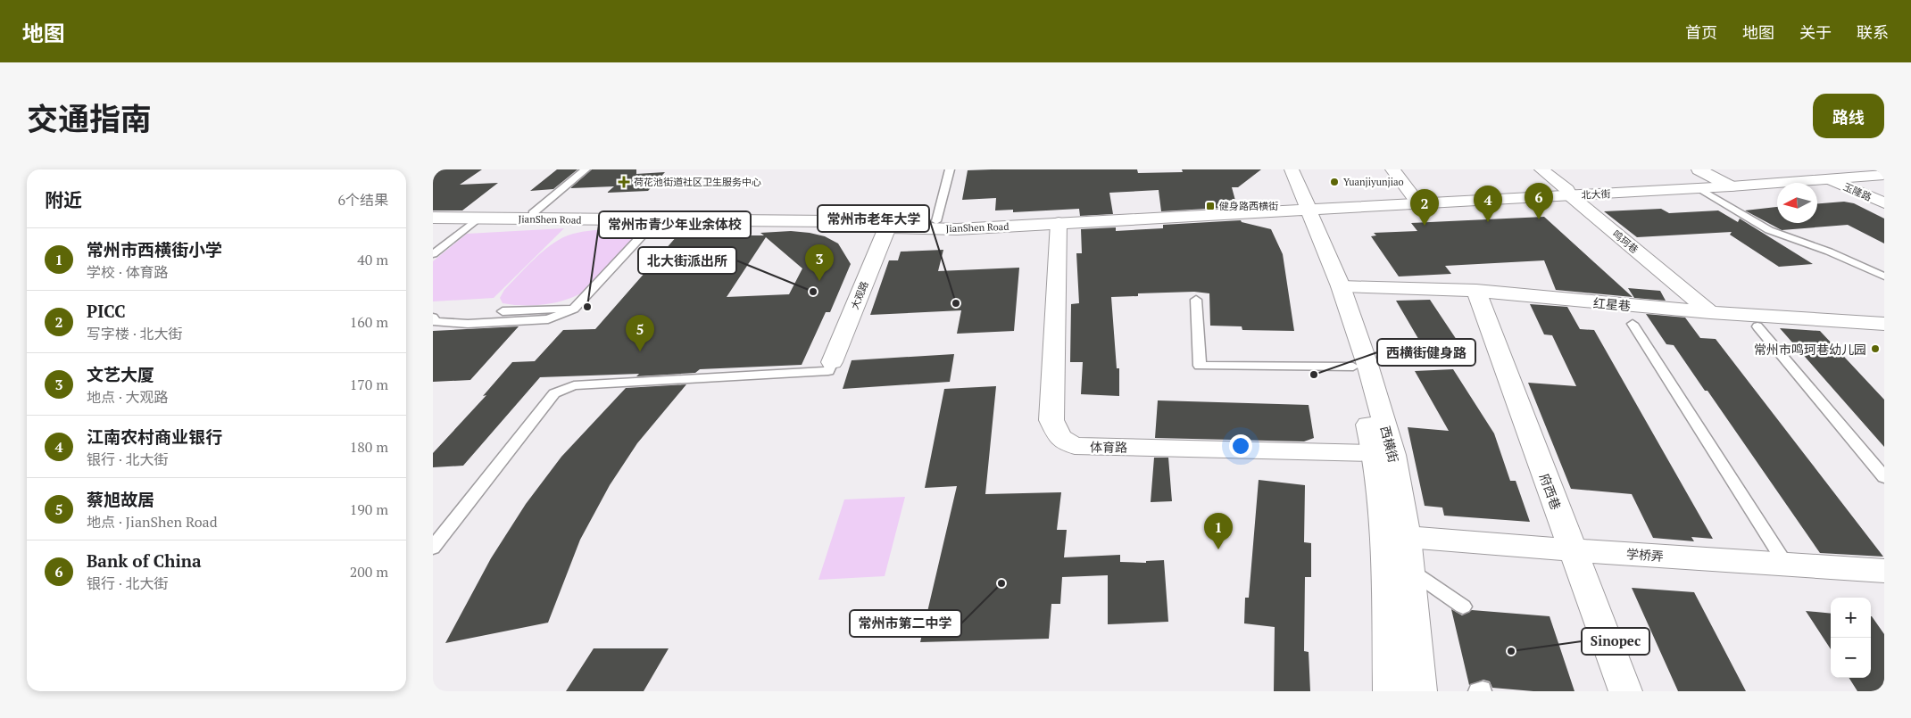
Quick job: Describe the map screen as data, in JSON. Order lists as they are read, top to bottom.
{
  "streets": {
    "main road": [
      "玉隆路",
      "北大街",
      "JianShen Road",
      "鸣珂巷",
      "大观路",
      "红星巷",
      "西横街",
      "体育路",
      "府西巷",
      "学桥弄"
    ]
  },
  "crossings": [
    ["玉隆路", "北大街"],
    ["北大街", "JianShen Road"],
    ["北大街", "鸣珂巷"],
    ["北大街", "西横街"],
    ["JianShen Road", "大观路"],
    ["JianShen Road", "西横街"],
    ["JianShen Road", "体育路"],
    ["鸣珂巷", "红星巷"],
    ["红星巷", "西横街"],
    ["红星巷", "府西巷"],
    ["西横街", "体育路"],
    ["西横街", "学桥弄"],
    ["府西巷", "学桥弄"]
  ],
  "places": {
    "health": ["荷花池街道社区卫生服务中心"],
    "other": [
      "Yuanjiyunjiao",
      "北大街派出所",
      "常州市老年大学",
      "常州市青少年业余体校",
      "常州市鸣珂巷幼儿园",
      "西横街健身路",
      "常州市第二中学",
      "Sinopec"
    ],
    "transit": ["健身路西横街"]
  },
  "north": "left",
  "page": {
    "header": "地图",
    "nav": [
      "首页",
      "地图",
      "关于",
      "联系"
    ],
    "title": "交通指南",
    "buttons": "路线",
    "heading": ["附近", "6个结果"],
    "pins": [
      "6",
      "4",
      "2",
      "3",
      "5",
      "1"
    ],
    "list": [
      {
        "mark": "1",
        "name": "常州市西横街小学",
        "note": "学校 · 体育路",
        "value": "40 m"
      },
      {
        "mark": "2",
        "name": "PICC",
        "note": "写字楼 · 北大街",
        "value": "160 m"
      },
      {
        "mark": "3",
        "name": "文艺大厦",
        "note": "地点 · 大观路",
        "value": "170 m"
      },
      {
        "mark": "4",
        "name": "江南农村商业银行",
        "note": "银行 · 北大街",
        "value": "180 m"
      },
      {
        "mark": "5",
        "name": "蔡旭故居",
        "note": "地点 · JianShen Road",
        "value": "190 m"
      },
      {
        "mark": "6",
        "name": "Bank of China",
        "note": "银行 · 北大街",
        "value": "200 m"
      }
    ],
    "map_buttons": ["+", "−"]
  }
}
